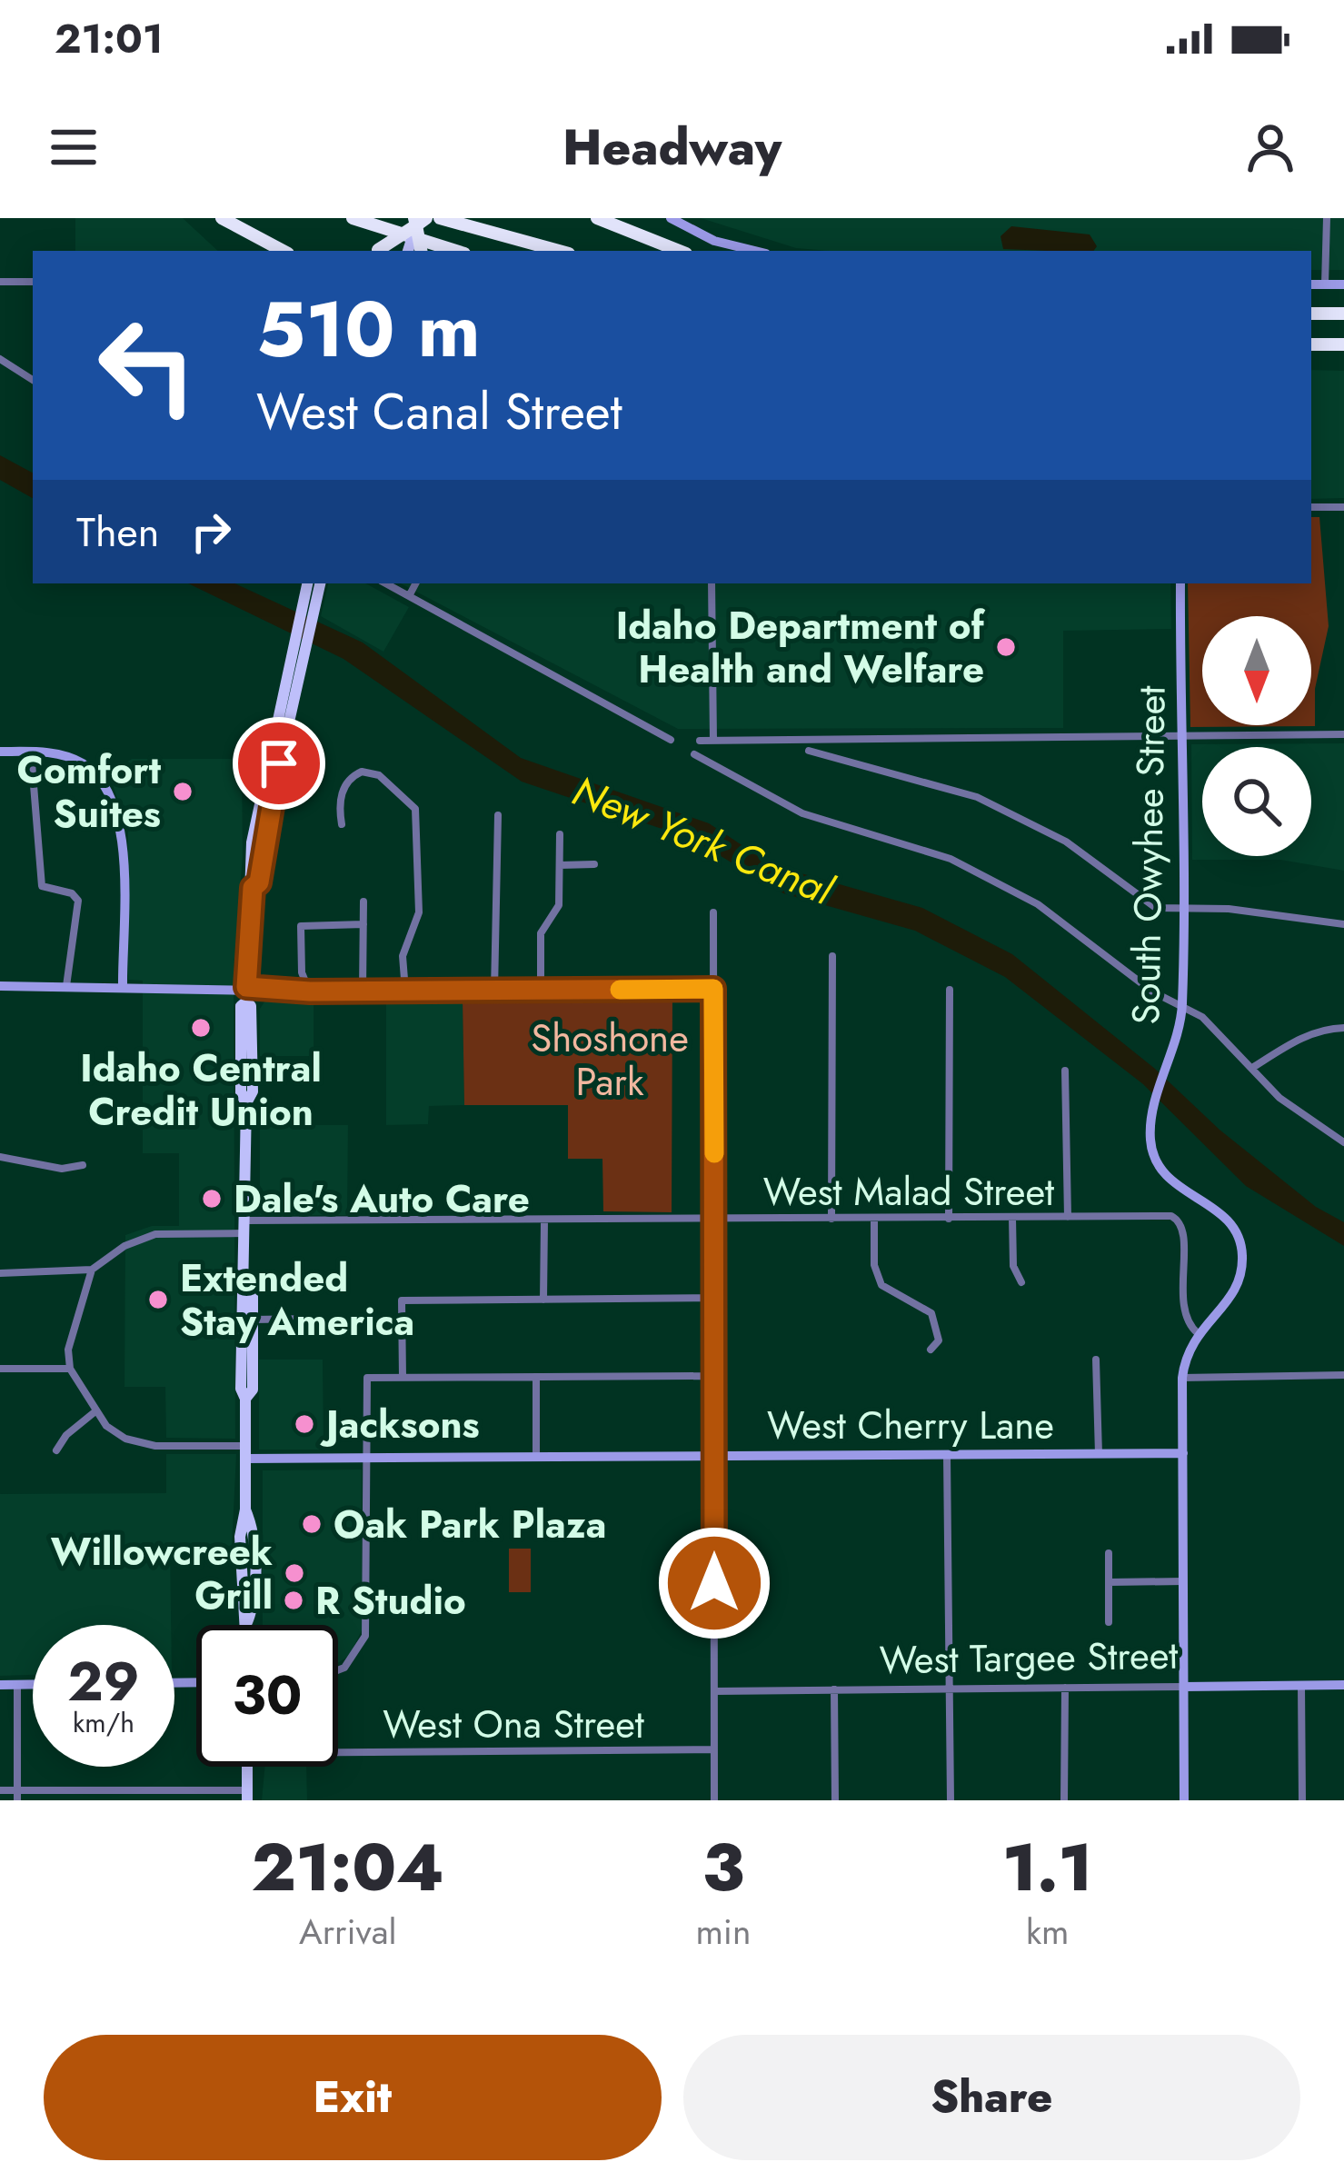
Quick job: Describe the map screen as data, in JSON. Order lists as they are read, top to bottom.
{
  "streets": {
    "street": [
      "South Owyhee Street",
      "West Malad Street",
      "West Cherry Lane",
      "West Targee Street",
      "West Ona Street"
    ]
  },
  "crossings": [
    ["South Owyhee Street", "West Malad Street"],
    ["South Owyhee Street", "West Cherry Lane"],
    ["South Owyhee Street", "West Targee Street"]
  ],
  "water": ["New York Canal"],
  "parks": ["Shoshone Park"],
  "places": [
    "Idaho Department of Health and Welfare",
    "Comfort Suites",
    "Idaho Central Credit Union",
    "Dale's Auto Care",
    "Extended Stay America",
    "Jacksons",
    "Oak Park Plaza",
    "Willowcreek Grill",
    "R Studio"
  ],
  "north": "bottom",
  "page": {
    "status": "21:01",
    "header": "Headway",
    "turn": ["510 m", "West Canal Street"],
    "then": "Then",
    "speed": "29 km/h",
    "limit": "30",
    "eta": [
      "21:04",
      "Arrival",
      "3",
      "min",
      "1.1",
      "km"
    ],
    "buttons": ["Exit", "Share"]
  }
}
